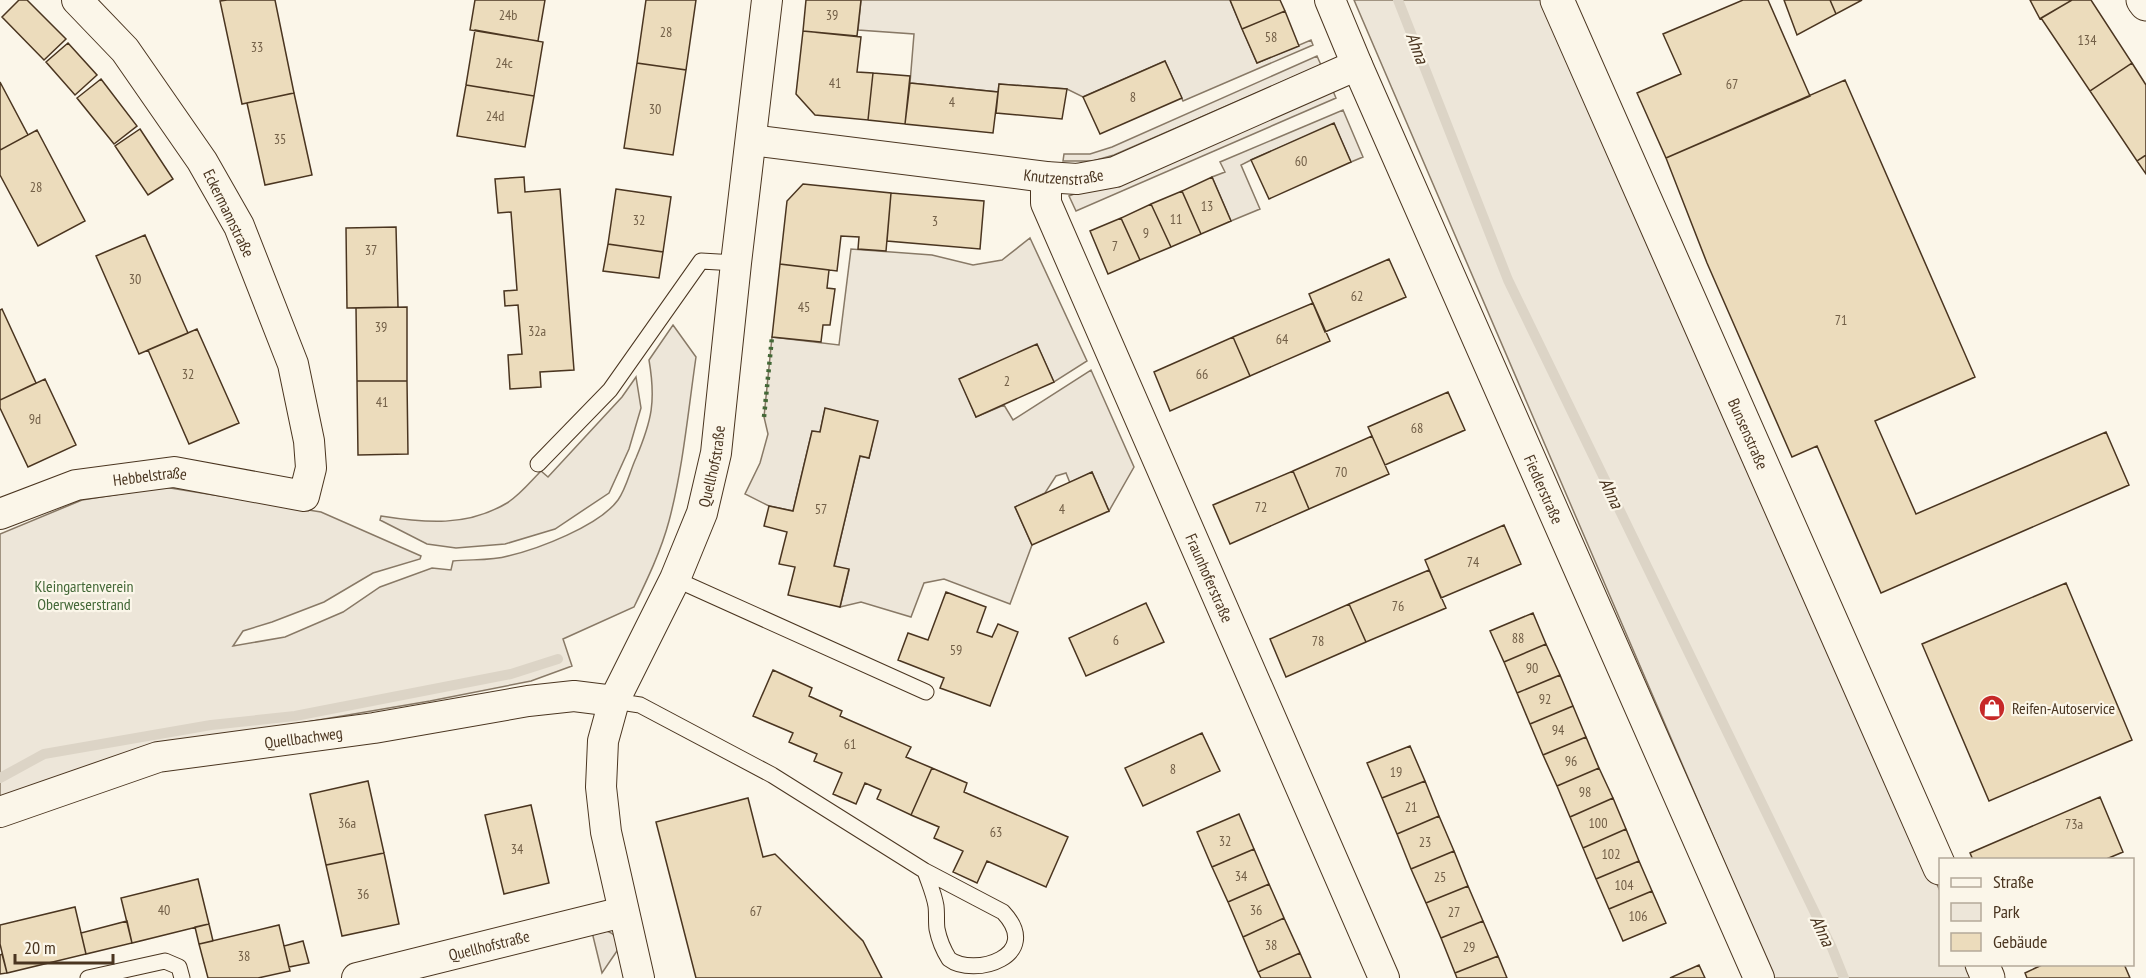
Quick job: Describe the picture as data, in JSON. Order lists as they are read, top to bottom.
{
  "streets": {
    "street": [
      "Knutzenstraße",
      "Eckermannstraße",
      "Bunsenstraße",
      "Quellhofstraße",
      "Hebbelstraße",
      "Fiedlerstraße",
      "Fraunhoferstraße",
      "Quellbachweg"
    ]
  },
  "crossings": [
    ["Knutzenstraße", "Quellhofstraße"],
    ["Knutzenstraße", "Fiedlerstraße"],
    ["Knutzenstraße", "Fraunhoferstraße"],
    ["Eckermannstraße", "Hebbelstraße"],
    ["Quellhofstraße", "Quellbachweg"]
  ],
  "water": ["Ahna"],
  "parks": ["Kleingartenverein Oberweserstrand"],
  "places": {
    "shop": ["Reifen-Autoservice"]
  },
  "house_numbers": [
    "24b",
    "39",
    "28",
    "58",
    "134",
    "33",
    "24c",
    "41",
    "67",
    "8",
    "4",
    "30",
    "24d",
    "35",
    "60",
    "28",
    "13",
    "11",
    "32",
    "3",
    "9",
    "7",
    "37",
    "30",
    "62",
    "45",
    "71",
    "39",
    "32a",
    "64",
    "32",
    "66",
    "2",
    "41",
    "9d",
    "68",
    "70",
    "72",
    "57",
    "4",
    "74",
    "76",
    "88",
    "6",
    "78",
    "59",
    "90",
    "92",
    "94",
    "61",
    "96",
    "8",
    "19",
    "98",
    "21",
    "36a",
    "100",
    "73a",
    "63",
    "32",
    "23",
    "34",
    "102",
    "34",
    "25",
    "104",
    "36",
    "40",
    "36",
    "67",
    "27",
    "106",
    "38",
    "29",
    "38"
  ],
  "legend": ["Straße", "Park", "Gebäude"],
  "scale_bar": "20 m"
}
